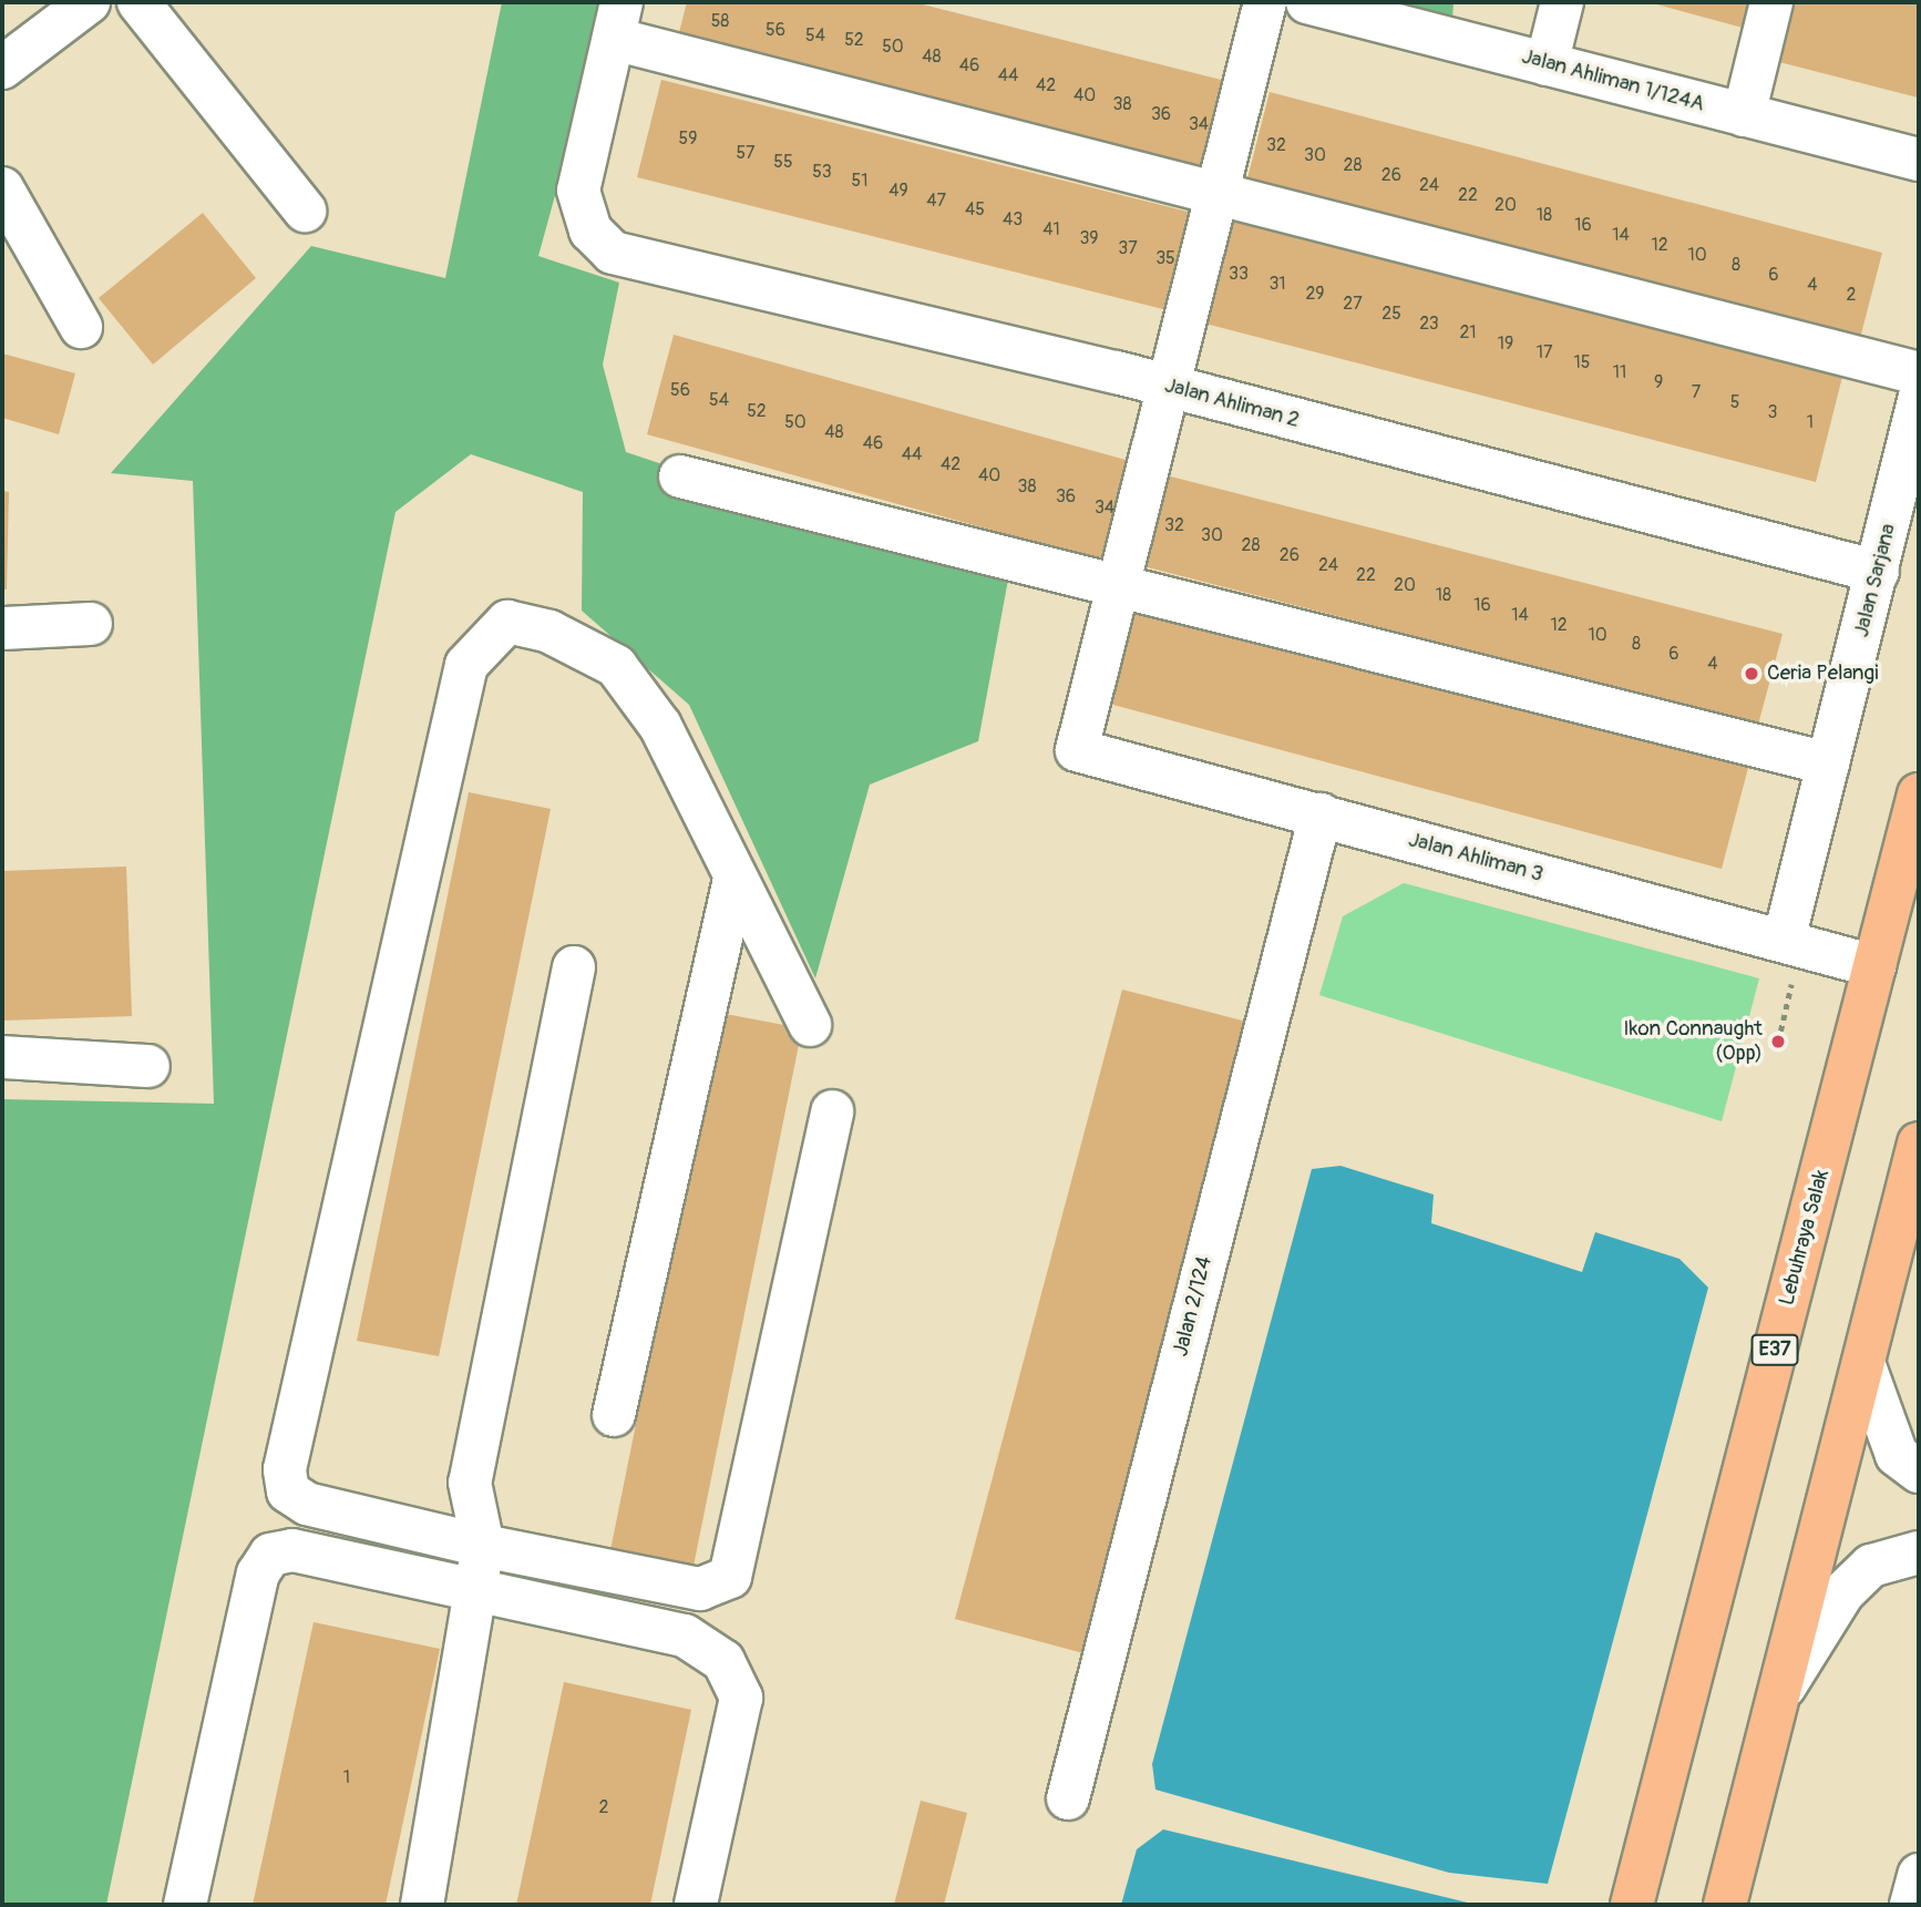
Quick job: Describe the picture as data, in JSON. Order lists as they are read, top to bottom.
{
  "streets": {
    "highway": ["Lebuhraya Salak", "E37"],
    "street": [
      "Jalan Ahliman 1/124A",
      "Jalan Ahliman 2",
      "Jalan Sarjana",
      "Jalan Ahliman 3",
      "Jalan 2/124"
    ]
  },
  "crossings": [
    ["Jalan Ahliman 2", "Jalan Sarjana"],
    ["Jalan Sarjana", "Jalan Ahliman 3"],
    ["Jalan Ahliman 3", "Lebuhraya Salak"],
    ["Jalan Ahliman 3", "Jalan 2/124"]
  ],
  "places": ["Ceria Pelangi", "Ikon Connaught (Opp)"],
  "house_numbers": [
    "58",
    "56",
    "54",
    "52",
    "50",
    "48",
    "46",
    "44",
    "42",
    "40",
    "38",
    "36",
    "34",
    "59",
    "32",
    "57",
    "30",
    "55",
    "28",
    "53",
    "26",
    "51",
    "24",
    "49",
    "22",
    "47",
    "20",
    "45",
    "18",
    "43",
    "16",
    "41",
    "14",
    "39",
    "12",
    "37",
    "10",
    "35",
    "8",
    "33",
    "6",
    "31",
    "4",
    "29",
    "2",
    "27",
    "25",
    "23",
    "21",
    "19",
    "17",
    "15",
    "11",
    "9",
    "56",
    "7",
    "54",
    "5",
    "52",
    "3",
    "50",
    "1",
    "48",
    "46",
    "44",
    "42",
    "40",
    "38",
    "36",
    "34",
    "32",
    "30",
    "28",
    "26",
    "24",
    "22",
    "20",
    "18",
    "16",
    "14",
    "12",
    "10",
    "8",
    "6",
    "4",
    "1",
    "2"
  ]
}
